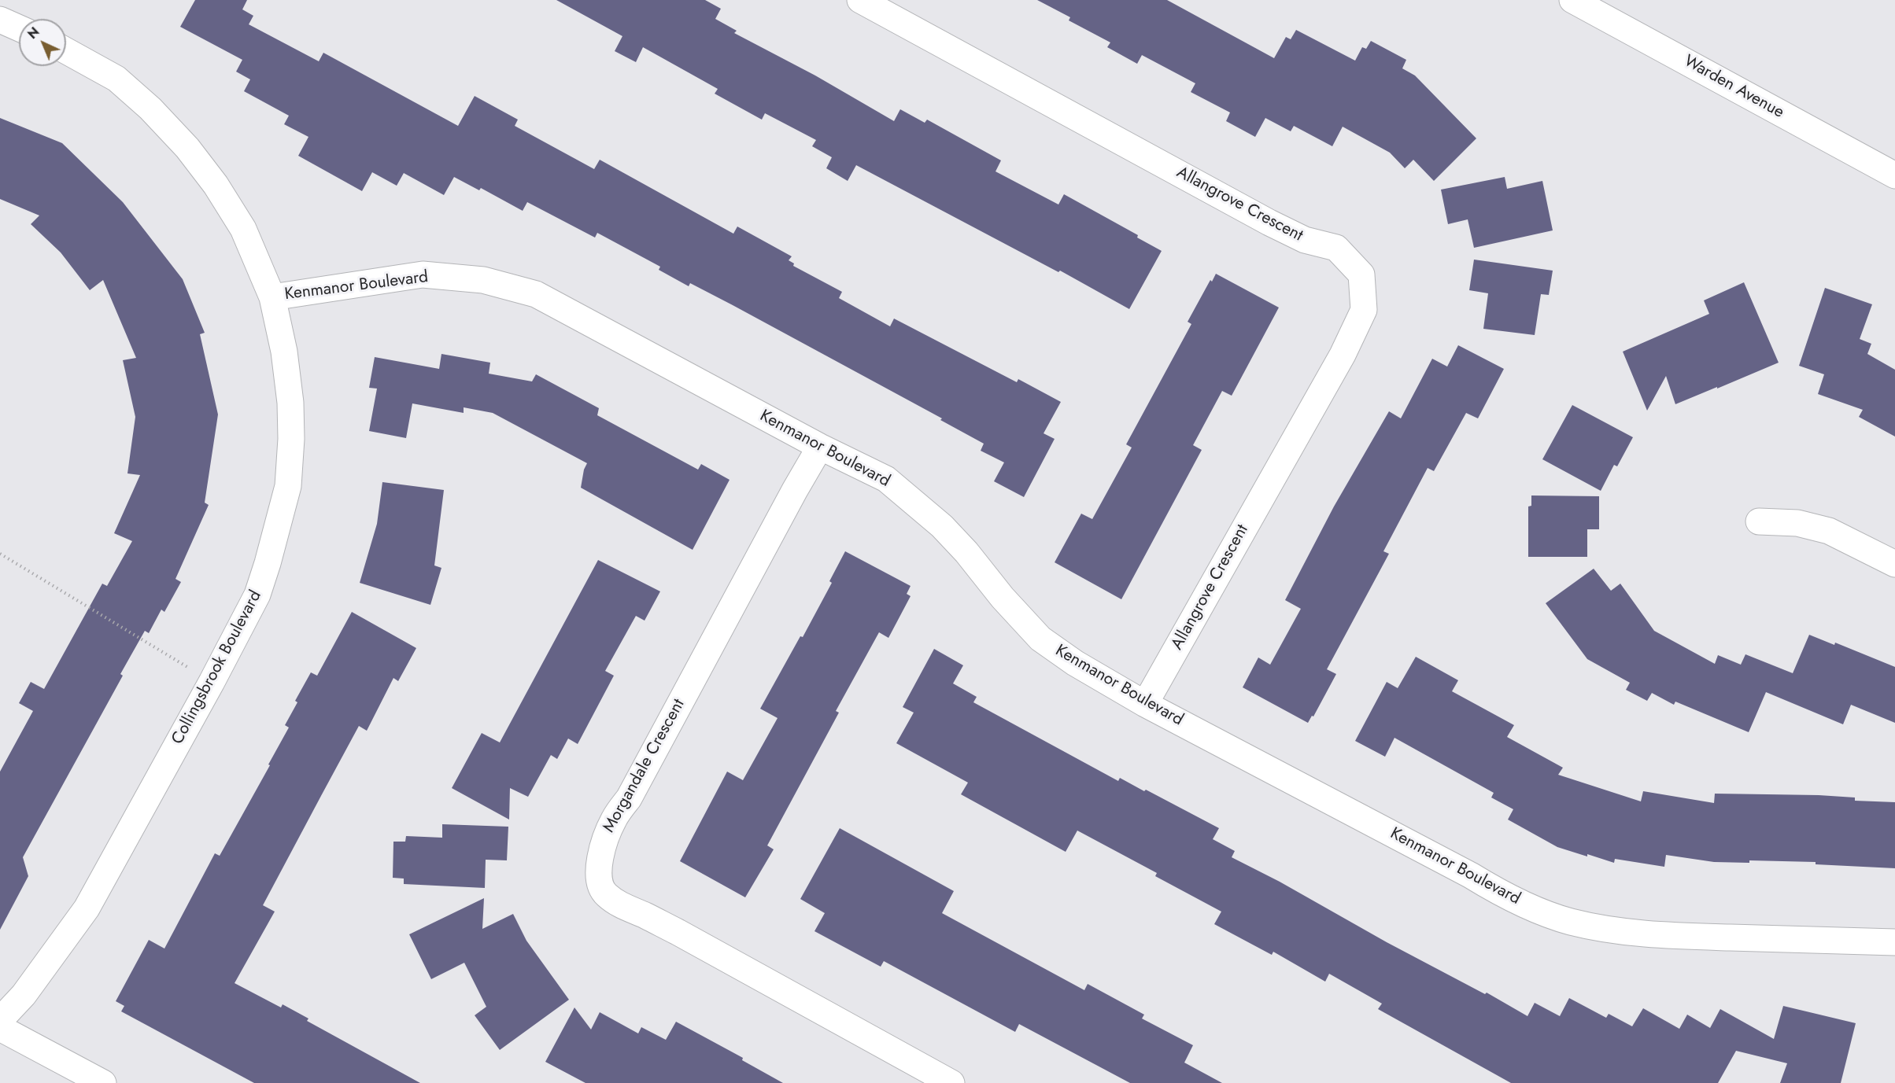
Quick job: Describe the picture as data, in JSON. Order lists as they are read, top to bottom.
{
  "streets": {
    "street": [
      "Warden Avenue",
      "Allangrove Crescent",
      "Kenmanor Boulevard",
      "Collingsbrook Boulevard",
      "Morgandale Crescent"
    ]
  },
  "crossings": [
    ["Allangrove Crescent", "Kenmanor Boulevard"],
    ["Kenmanor Boulevard", "Collingsbrook Boulevard"],
    ["Kenmanor Boulevard", "Morgandale Crescent"]
  ],
  "north": "top left"
}
